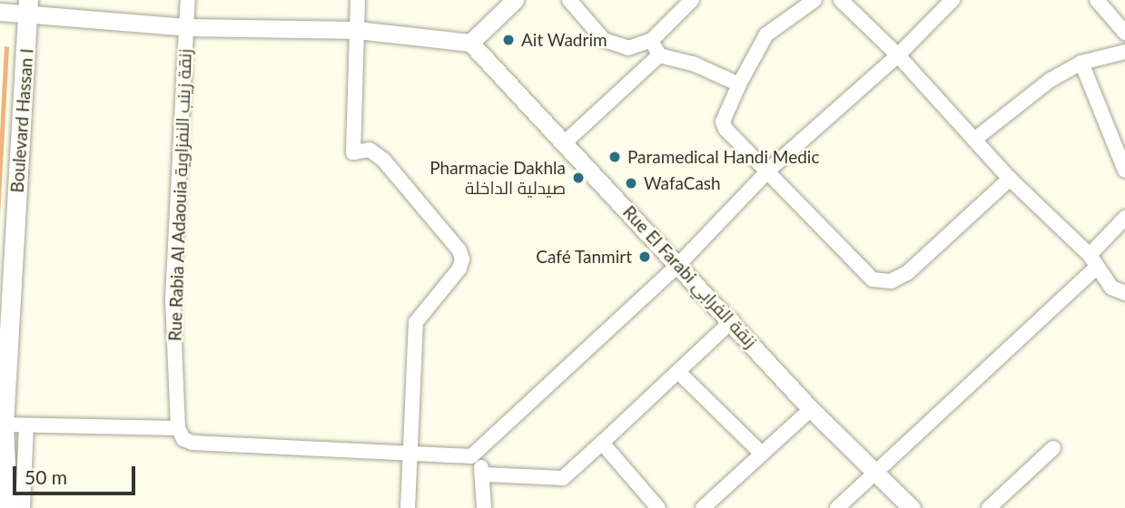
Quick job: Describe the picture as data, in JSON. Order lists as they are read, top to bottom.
{
  "streets": {
    "main road": ["Boulevard Hassan I"],
    "street": ["Rue Rabia Al Adaouia زنقة زينب النفزاوية", "Rue El Farabi زنقة الفرابي"]
  },
  "places": [
    "Ait Wadrim",
    "Paramedical Handi Medic",
    "Pharmacie Dakhla صيدلية الداخلة",
    "WafaCash",
    "Café Tanmirt"
  ],
  "scale_bar": "50 m"
}
